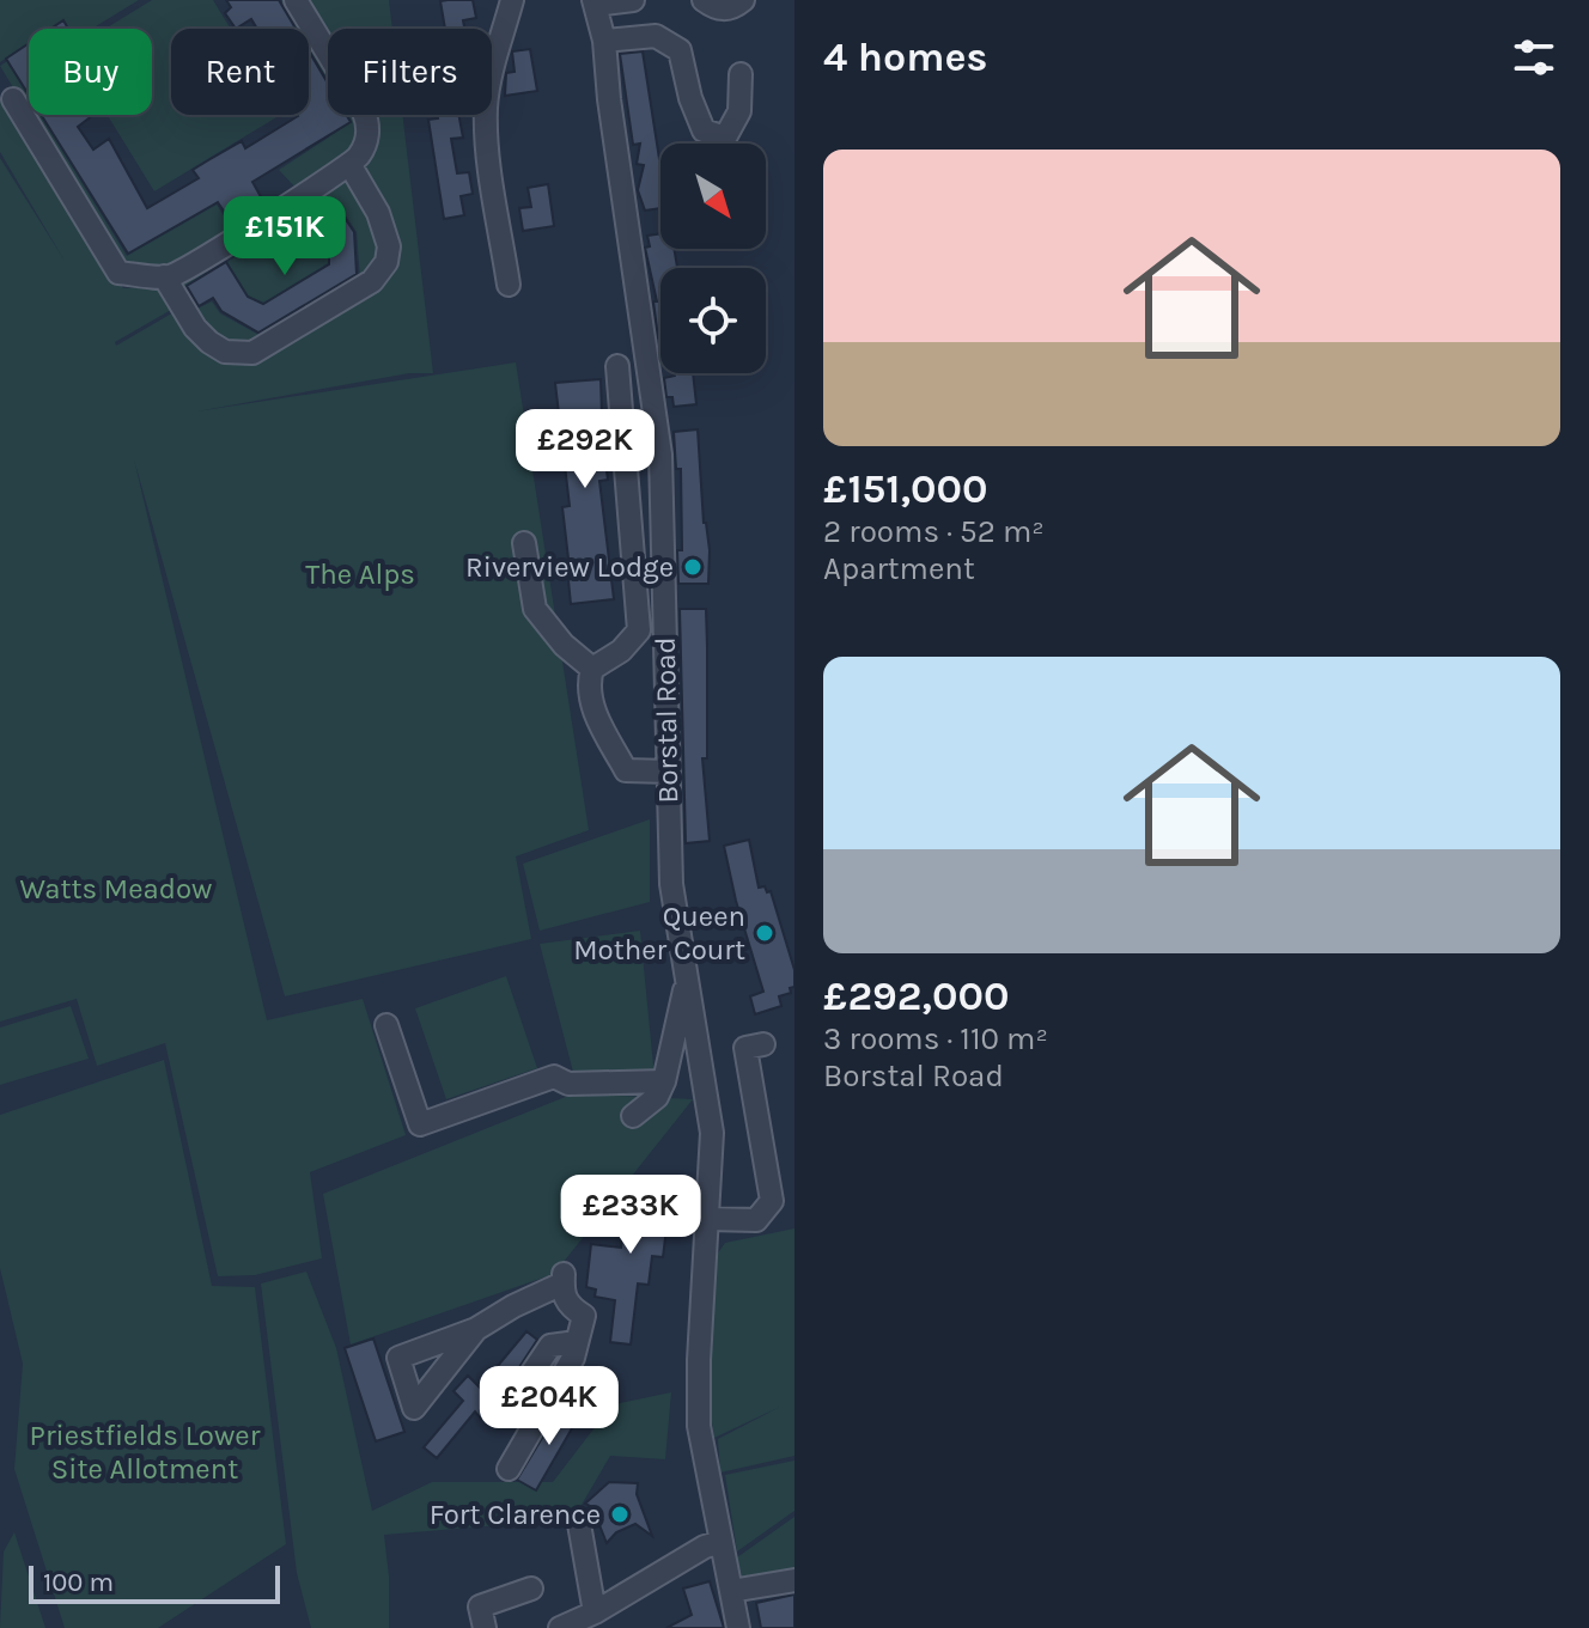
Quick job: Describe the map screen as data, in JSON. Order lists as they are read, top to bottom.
{
  "streets": {
    "street": ["Borstal Road"]
  },
  "parks": ["The Alps", "Watts Meadow", "Priestfields Lower Site Allotment"],
  "places": ["Riverview Lodge", "Queen Mother Court", "Fort Clarence"],
  "scale_bar": "100 m",
  "north": "bottom right",
  "page": {
    "heading": "4 homes",
    "chip": ["Buy", "Rent", "Filters"],
    "list": [
      {
        "name": "£151,000",
        "note": "2 rooms · 52 m² · Apartment"
      },
      {
        "name": "£292,000",
        "note": "3 rooms · 110 m² · Borstal Road"
      }
    ],
    "price": [
      "£151K",
      "£292K",
      "£233K",
      "£204K"
    ],
    "scale": "100 m"
  }
}
